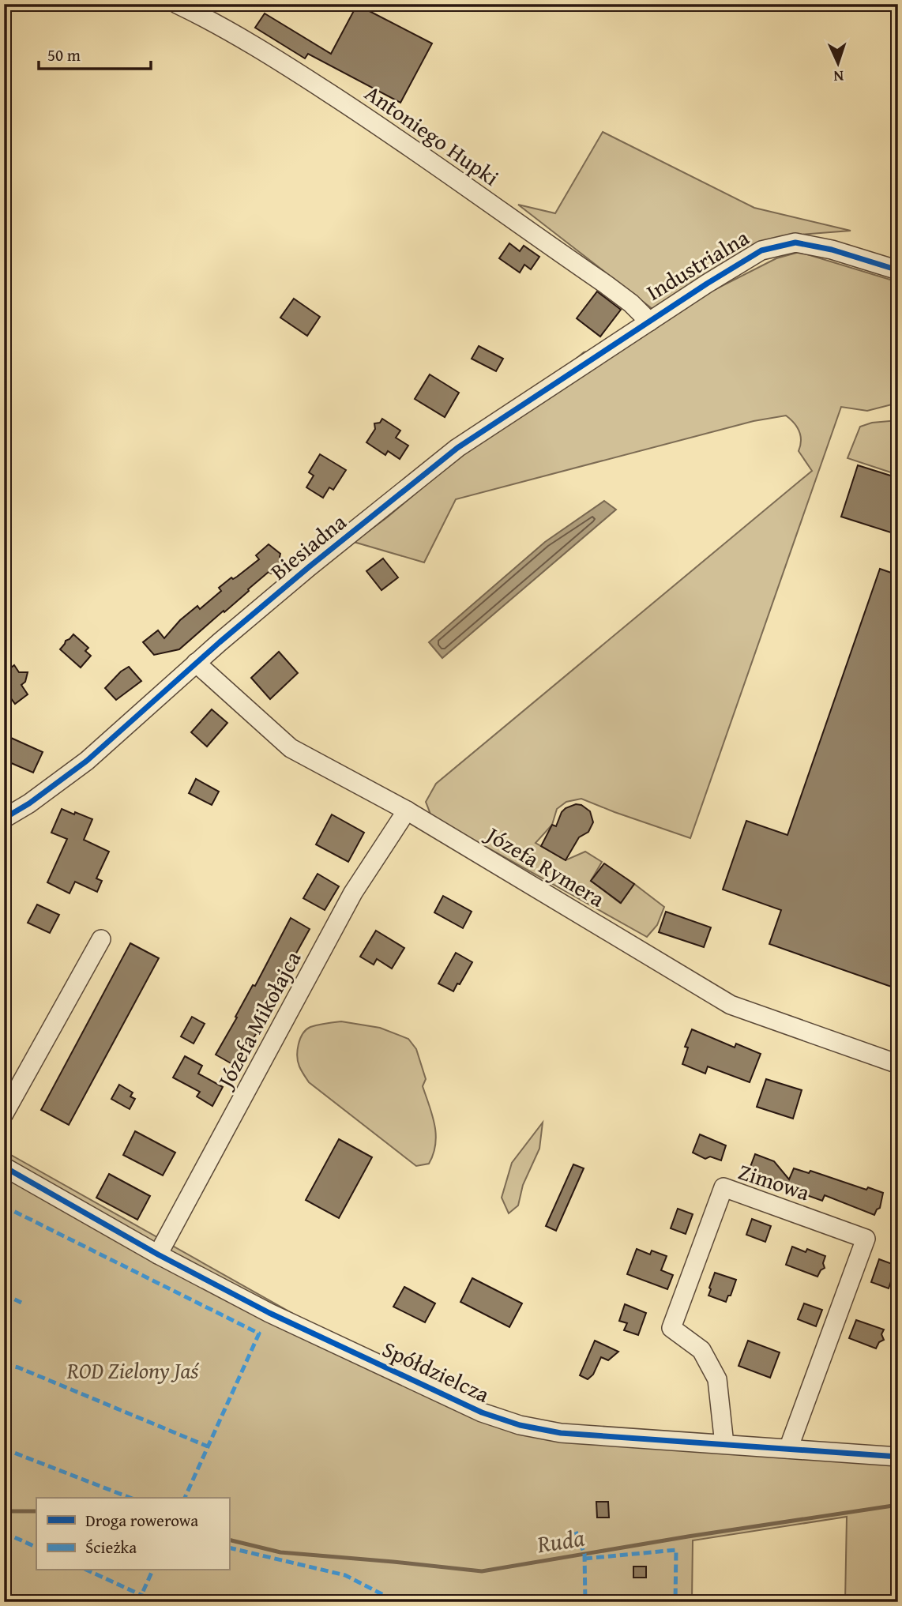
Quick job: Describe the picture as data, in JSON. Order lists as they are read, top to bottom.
{
  "streets": {
    "street": [
      "Antoniego Hupki",
      "Industrialna",
      "Biesiadna",
      "Józefa Rymera",
      "Józefa Mikołajca",
      "Zimowa",
      "Spółdzielcza"
    ]
  },
  "crossings": [
    ["Antoniego Hupki", "Industrialna"],
    ["Antoniego Hupki", "Biesiadna"],
    ["Industrialna", "Biesiadna"],
    ["Biesiadna", "Józefa Rymera"],
    ["Józefa Rymera", "Józefa Mikołajca"],
    ["Józefa Mikołajca", "Spółdzielcza"],
    ["Zimowa", "Spółdzielcza"]
  ],
  "water": ["Ruda"],
  "parks": ["ROD Zielony Jaś"],
  "legend": ["Droga rowerowa", "Ścieżka"],
  "scale_bar": "50 m",
  "north": "bottom"
}
